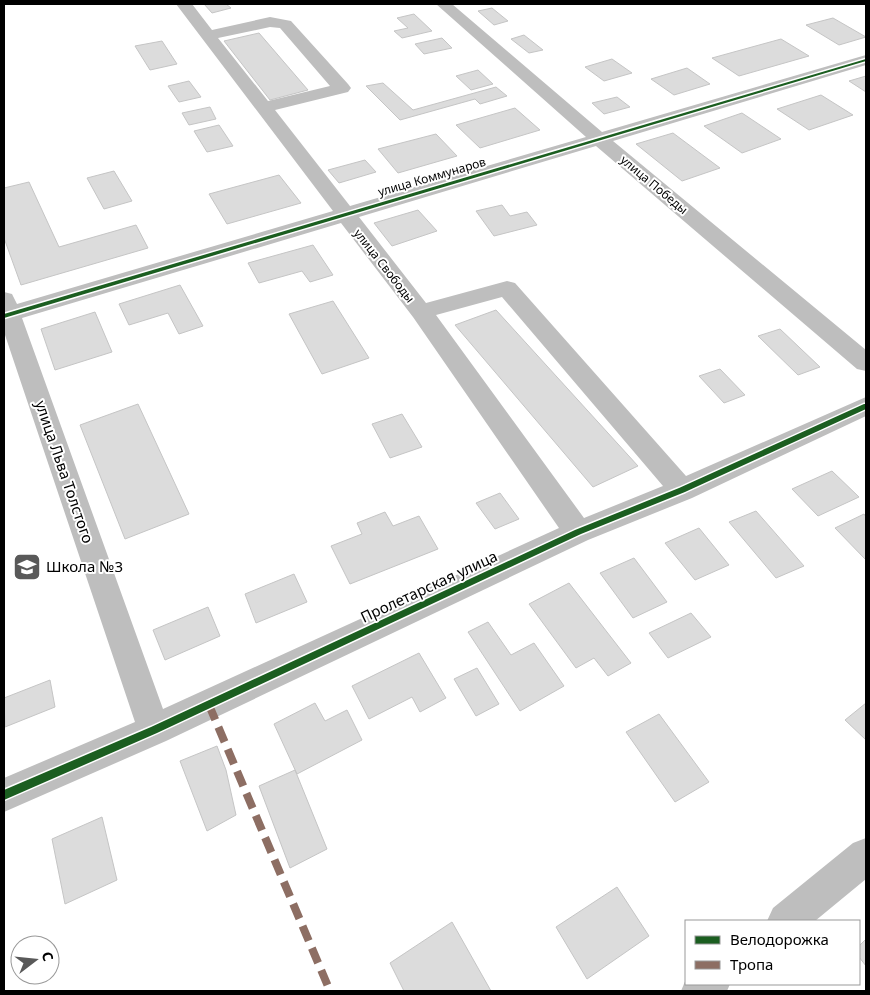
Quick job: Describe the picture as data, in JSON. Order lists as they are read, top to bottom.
{
  "streets": {
    "street": [
      "улица Коммунаров",
      "улица Победы",
      "улица Свободы",
      "улица Льва Толстого",
      "Пролетарская улица"
    ]
  },
  "crossings": [
    ["улица Коммунаров", "улица Победы"],
    ["улица Коммунаров", "улица Свободы"],
    ["улица Коммунаров", "улица Льва Толстого"],
    ["улица Свободы", "Пролетарская улица"],
    ["улица Льва Толстого", "Пролетарская улица"]
  ],
  "places": {
    "school or university": ["Школа №3"]
  },
  "legend": ["Велодорожка", "Тропа"],
  "north": "right"
}
